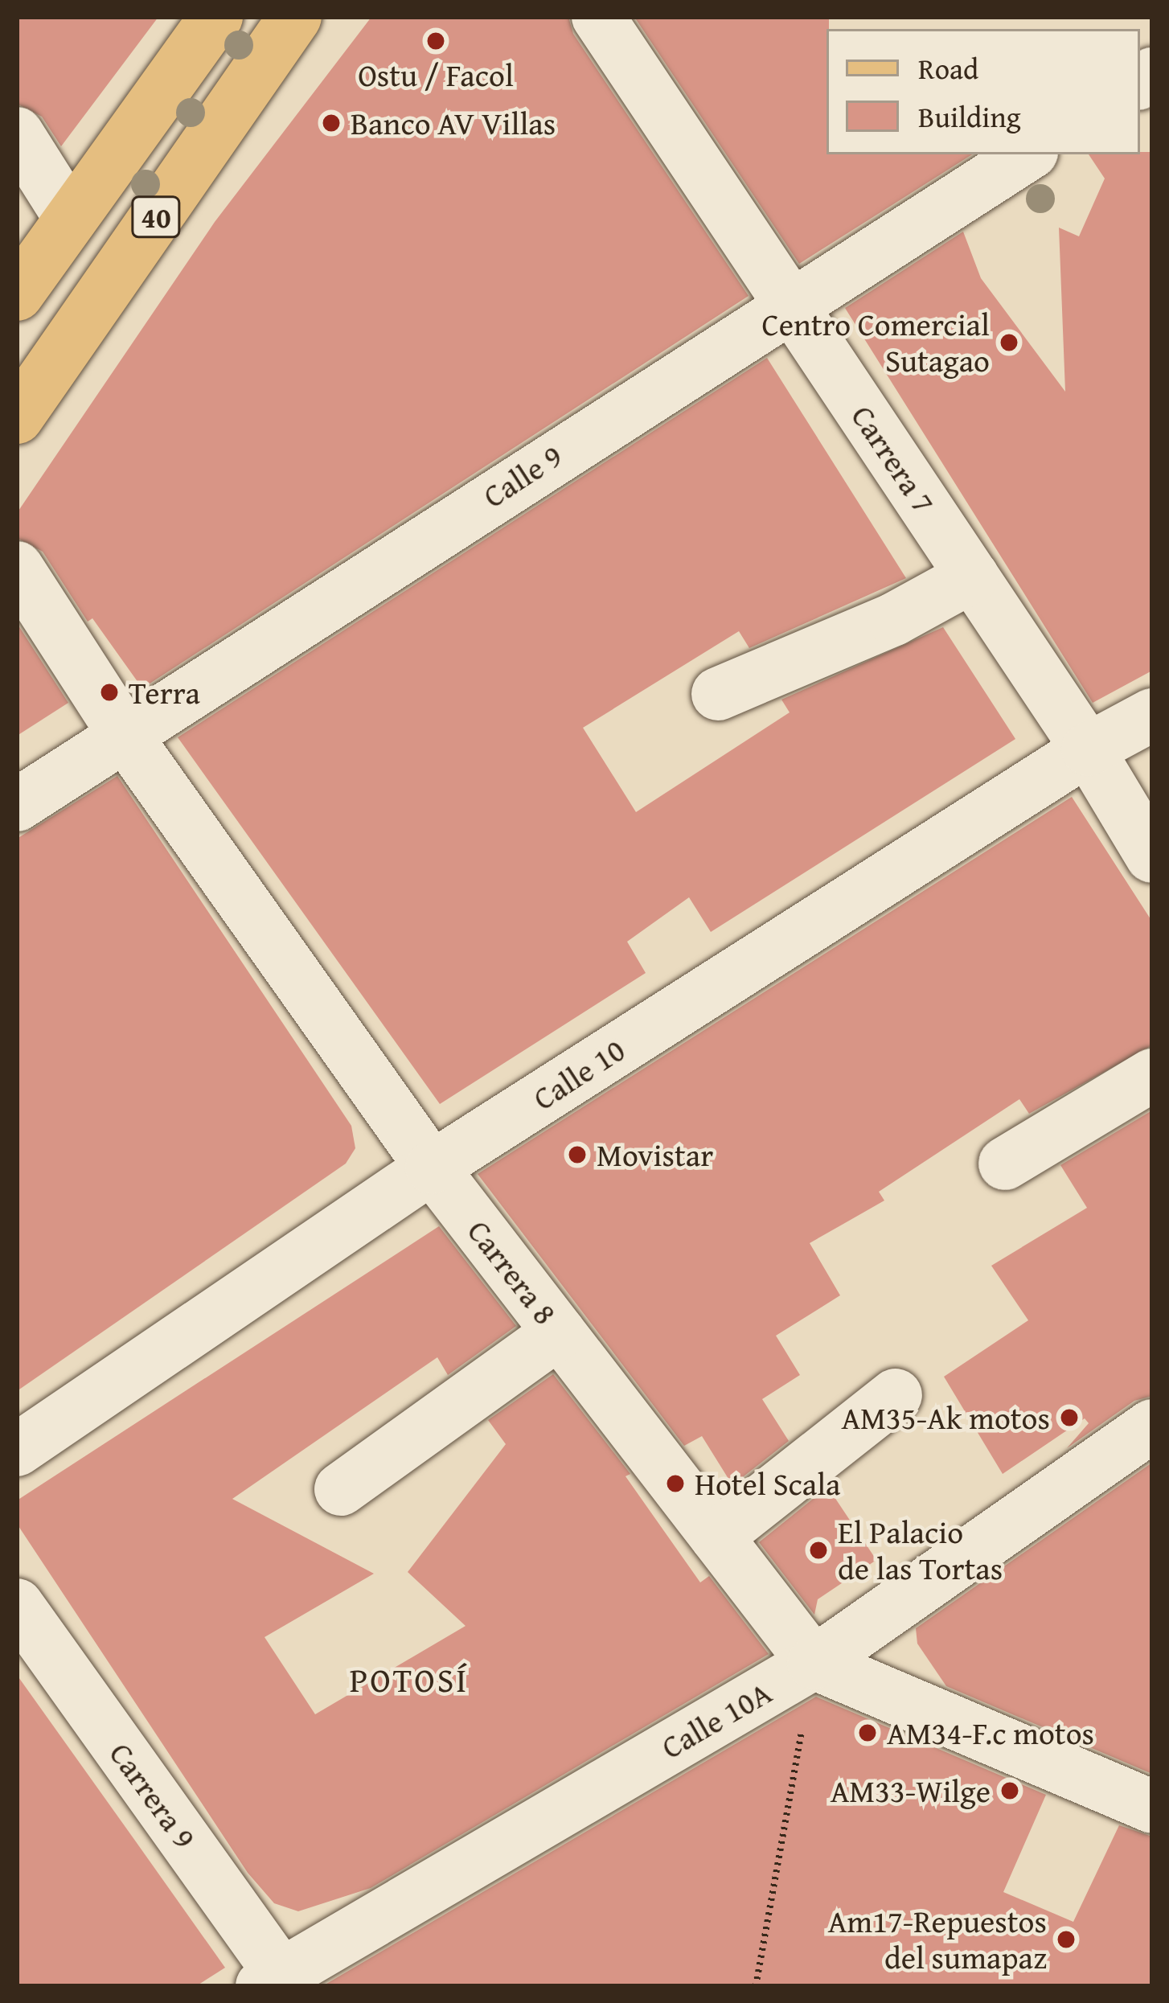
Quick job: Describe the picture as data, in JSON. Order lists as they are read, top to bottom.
{
  "streets": {
    "main road": ["40"],
    "street": [
      "Carrera 7",
      "Calle 9",
      "Calle 10",
      "Carrera 8",
      "Calle 10A",
      "Carrera 9"
    ]
  },
  "crossings": [
    ["Carrera 7", "Calle 9"],
    ["Carrera 7", "Calle 10"],
    ["Calle 9", "Carrera 8"],
    ["Calle 10", "Carrera 8"],
    ["Carrera 8", "Calle 10A"],
    ["Calle 10A", "Carrera 9"]
  ],
  "districts": ["POTOSÍ"],
  "places": [
    "Ostu / Facol",
    "Banco AV Villas",
    "Centro Comercial Sutagao",
    "Terra",
    "Movistar",
    "AM35-Ak motos",
    "Hotel Scala",
    "El Palacio de las Tortas",
    "AM34-F.c motos",
    "AM33-Wilge",
    "Am17-Repuestos del sumapaz"
  ],
  "legend": ["Road", "Building"]
}
